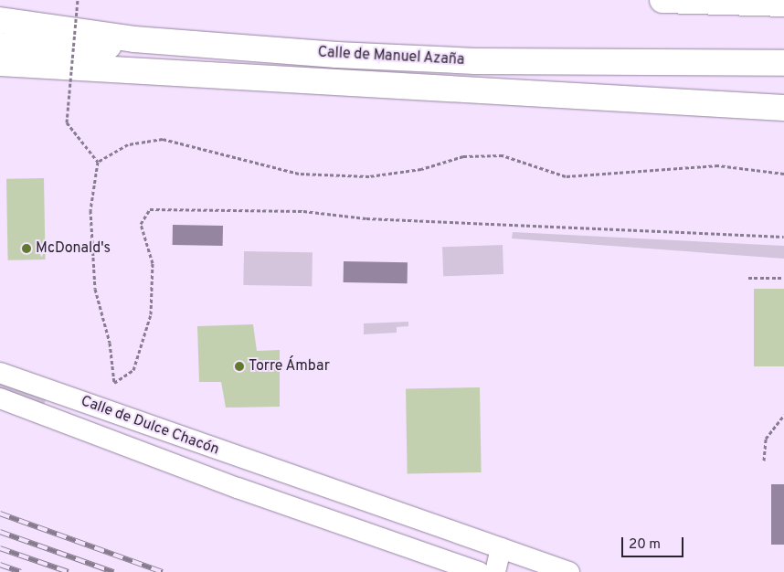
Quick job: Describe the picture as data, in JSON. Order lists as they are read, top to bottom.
{
  "streets": {
    "highway": ["Calle de Manuel Azaña"],
    "street": ["Calle de Dulce Chacón"]
  },
  "places": ["McDonald's", "Torre Ámbar"],
  "scale_bar": "20 m"
}
